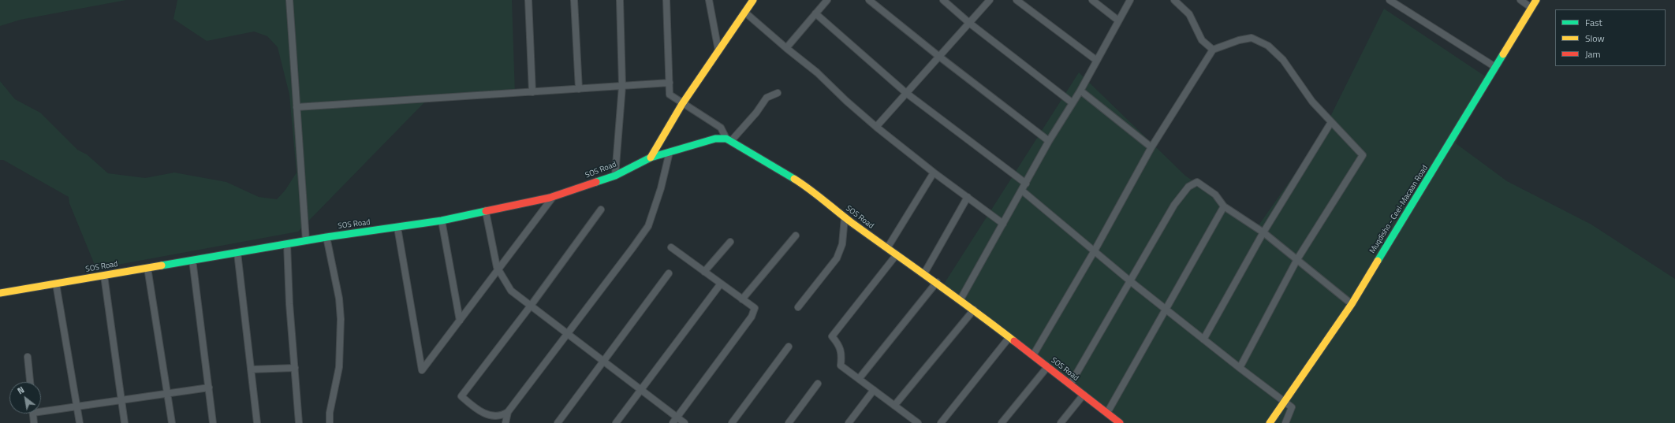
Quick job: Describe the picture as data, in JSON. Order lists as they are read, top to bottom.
{
  "streets": {
    "street": ["SOS Road", "Muqdisho - Ceel-Macaan Road"]
  },
  "legend": ["Fast", "Slow", "Jam"],
  "north": "top left"
}
